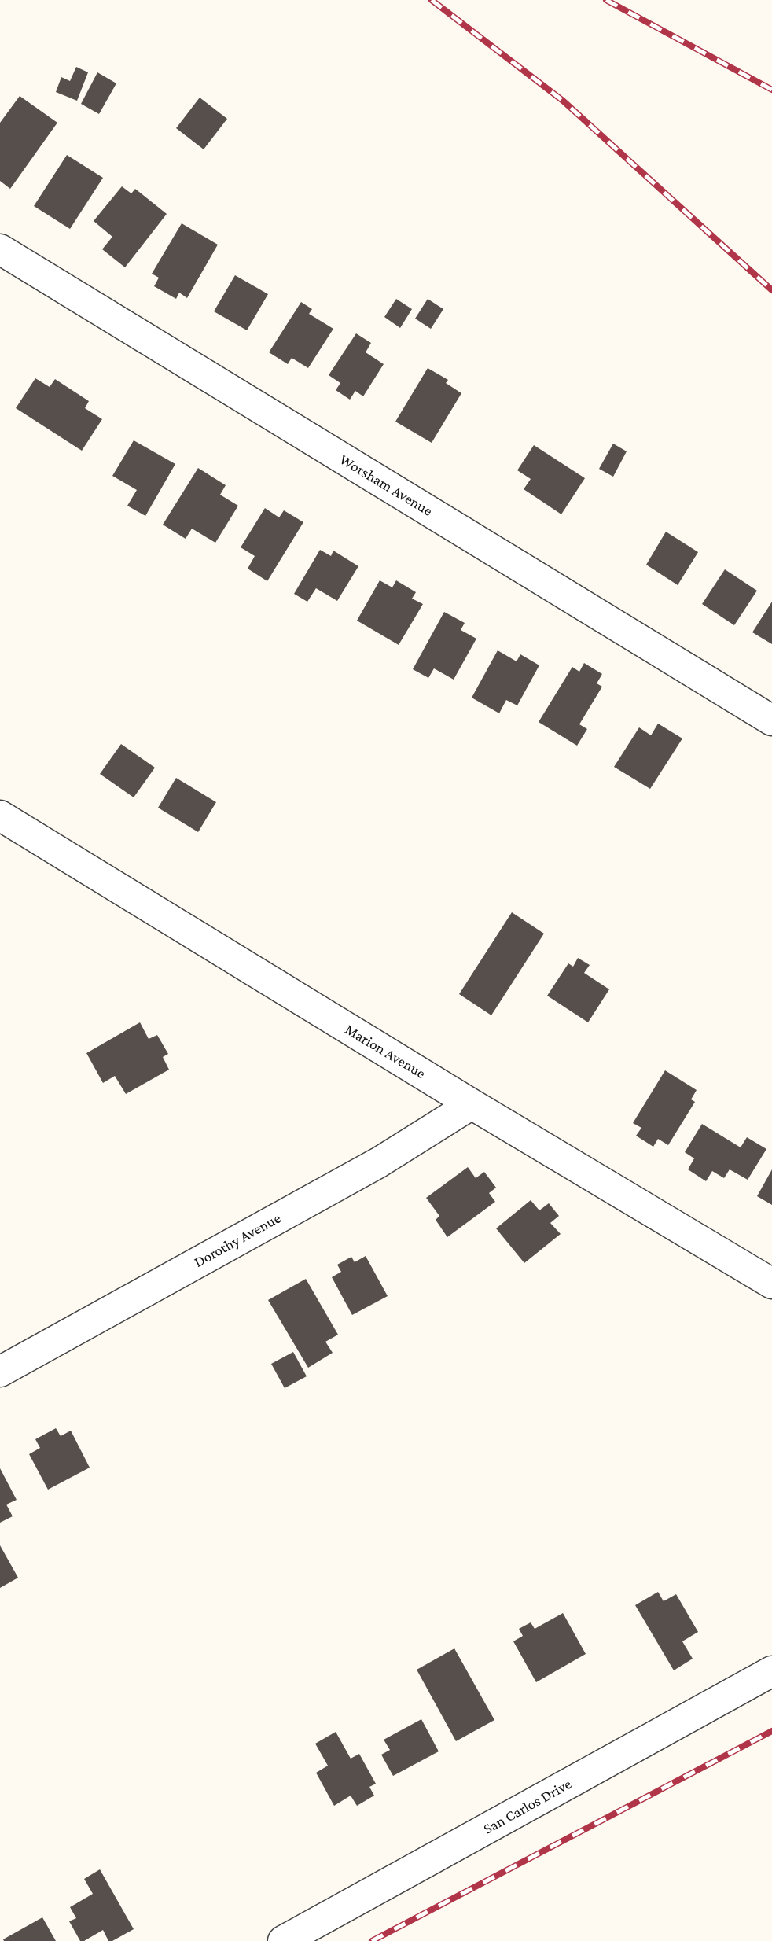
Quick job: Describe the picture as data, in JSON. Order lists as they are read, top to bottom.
{
  "streets": {
    "street": [
      "Worsham Avenue",
      "Marion Avenue",
      "Dorothy Avenue",
      "San Carlos Drive"
    ]
  },
  "crossings": [
    ["Marion Avenue", "Dorothy Avenue"]
  ]
}
